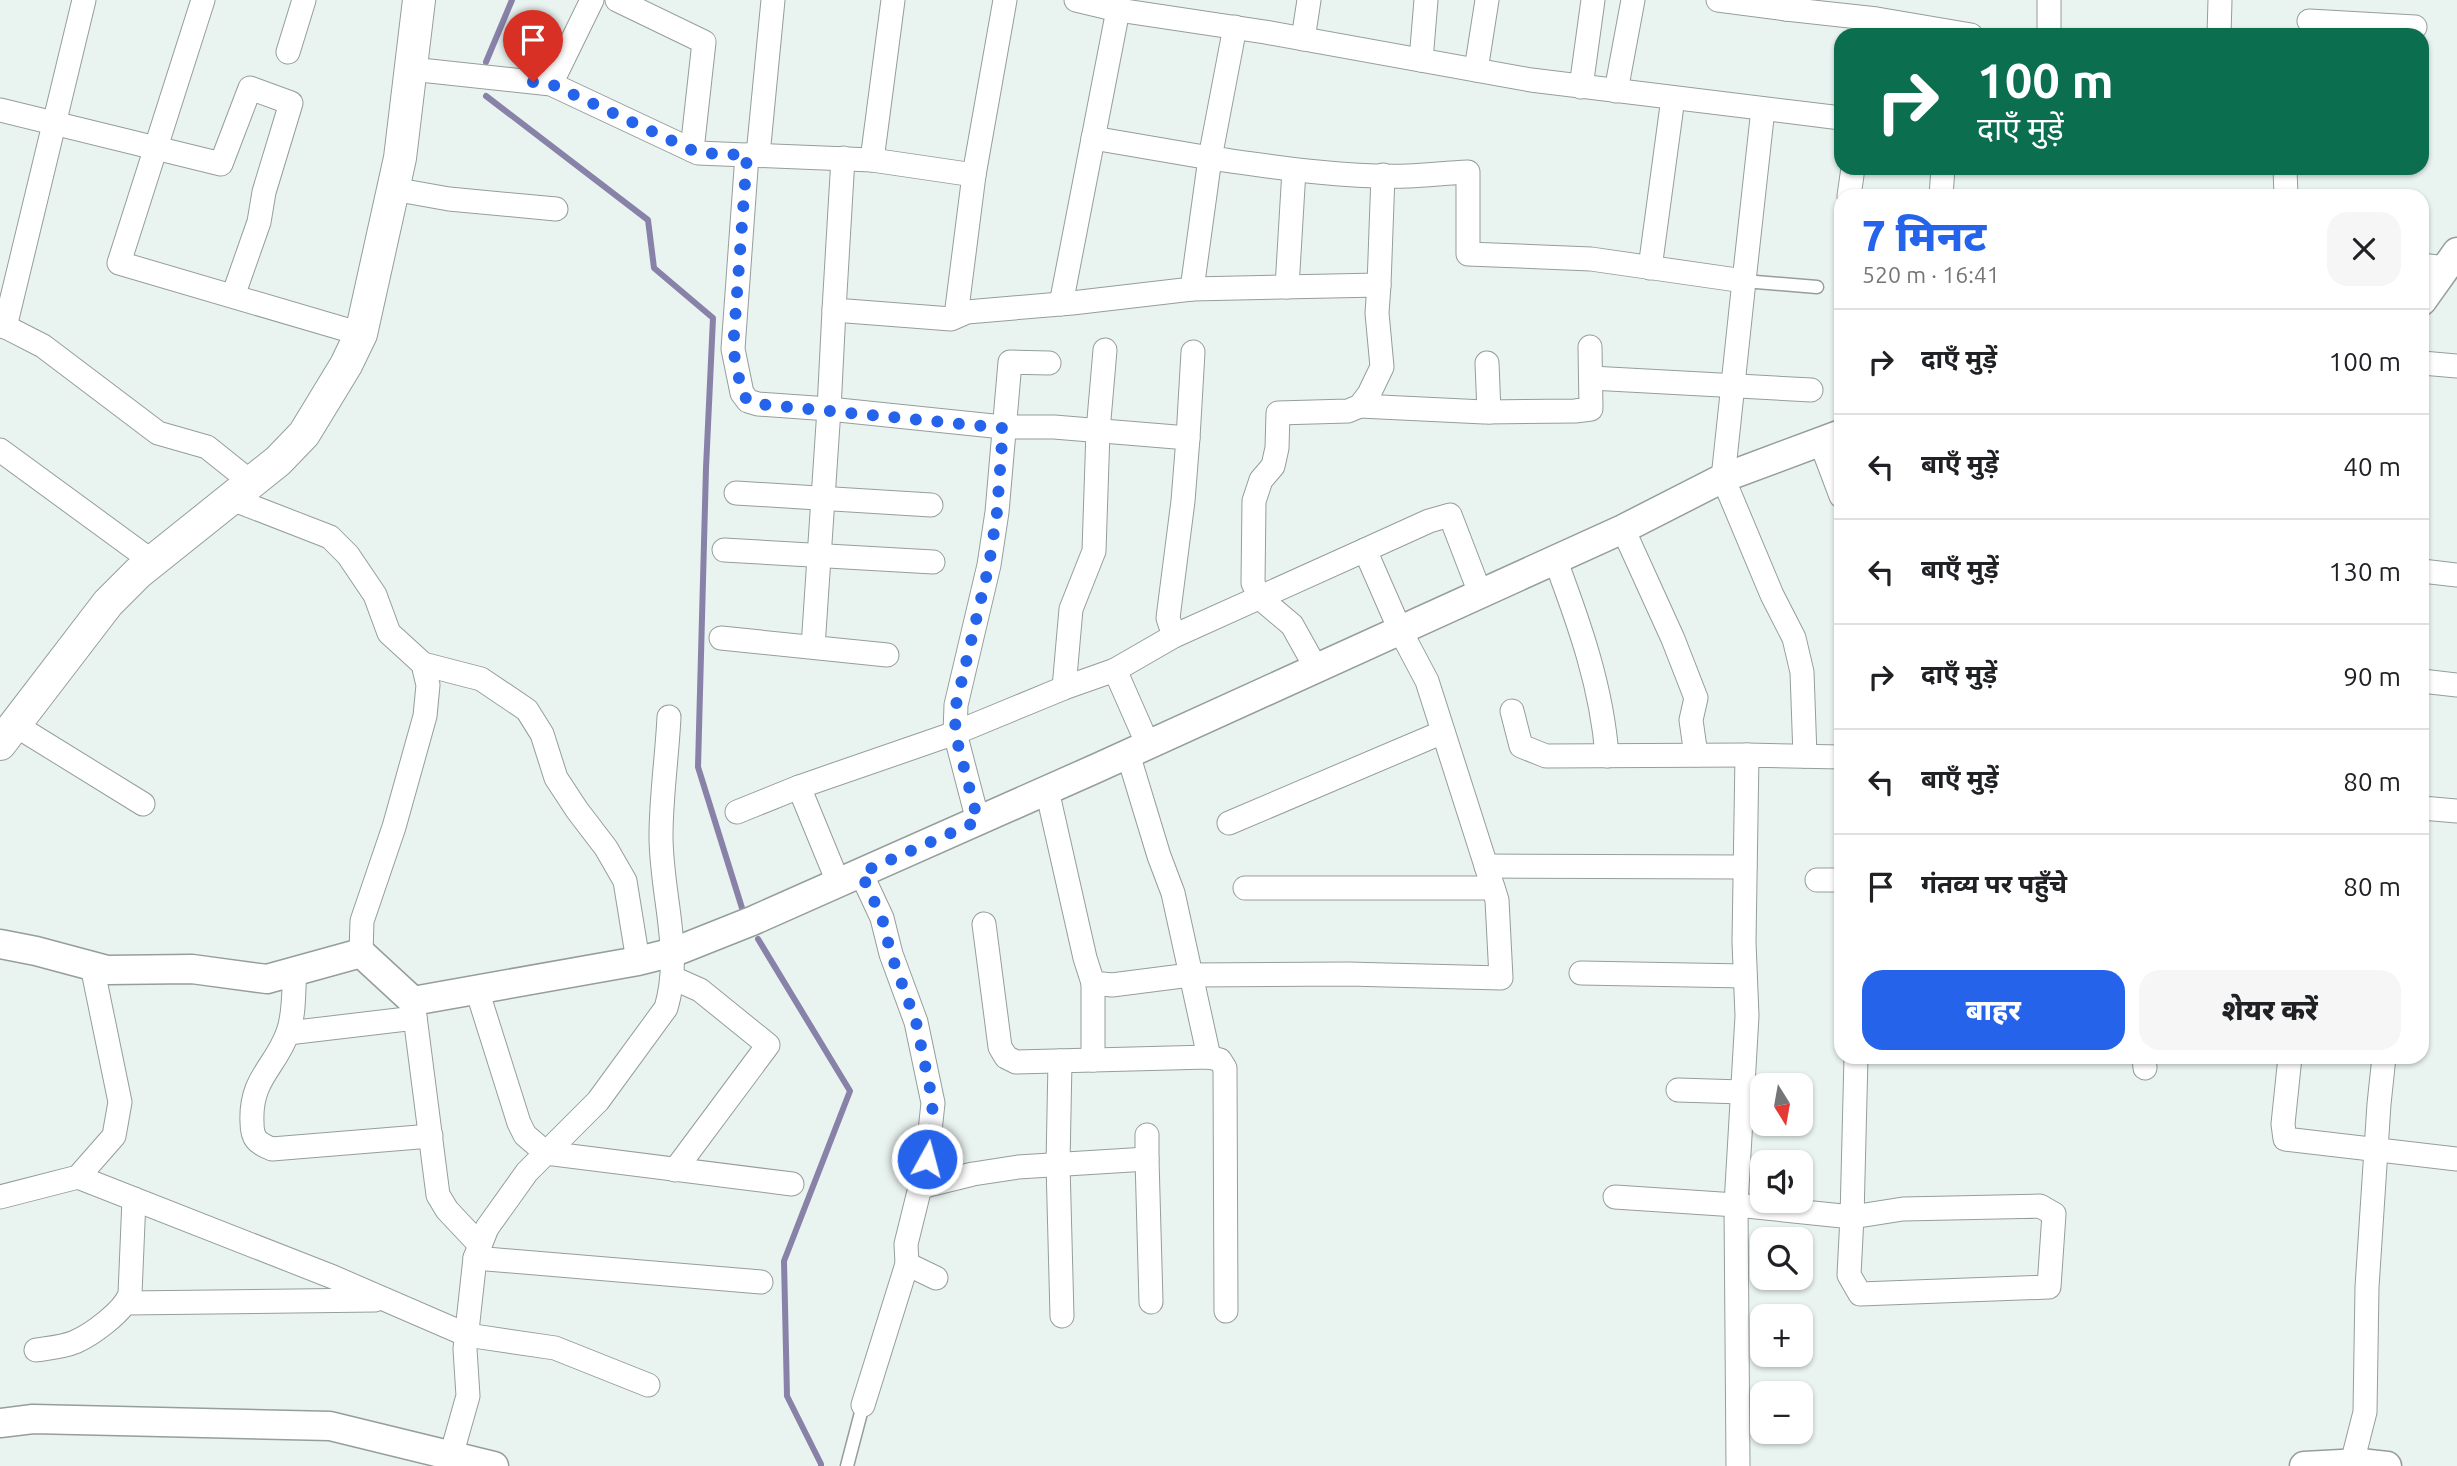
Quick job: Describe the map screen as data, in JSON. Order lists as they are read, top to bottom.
{
  "north": "bottom",
  "page": {
    "turn": ["100 m", "दाएँ मुड़ें"],
    "heading": ["7 मिनट", "520 m · 16:41"],
    "list": [
      {
        "name": "दाएँ मुड़ें",
        "value": "100 m"
      },
      {
        "name": "बाएँ मुड़ें",
        "value": "40 m"
      },
      {
        "name": "बाएँ मुड़ें",
        "value": "130 m"
      },
      {
        "name": "दाएँ मुड़ें",
        "value": "90 m"
      },
      {
        "name": "बाएँ मुड़ें",
        "value": "80 m"
      },
      {
        "name": "गंतव्य पर पहुँचे",
        "value": "80 m"
      }
    ],
    "buttons": ["बाहर", "शेयर करें"],
    "map_buttons": ["+", "−"]
  }
}
